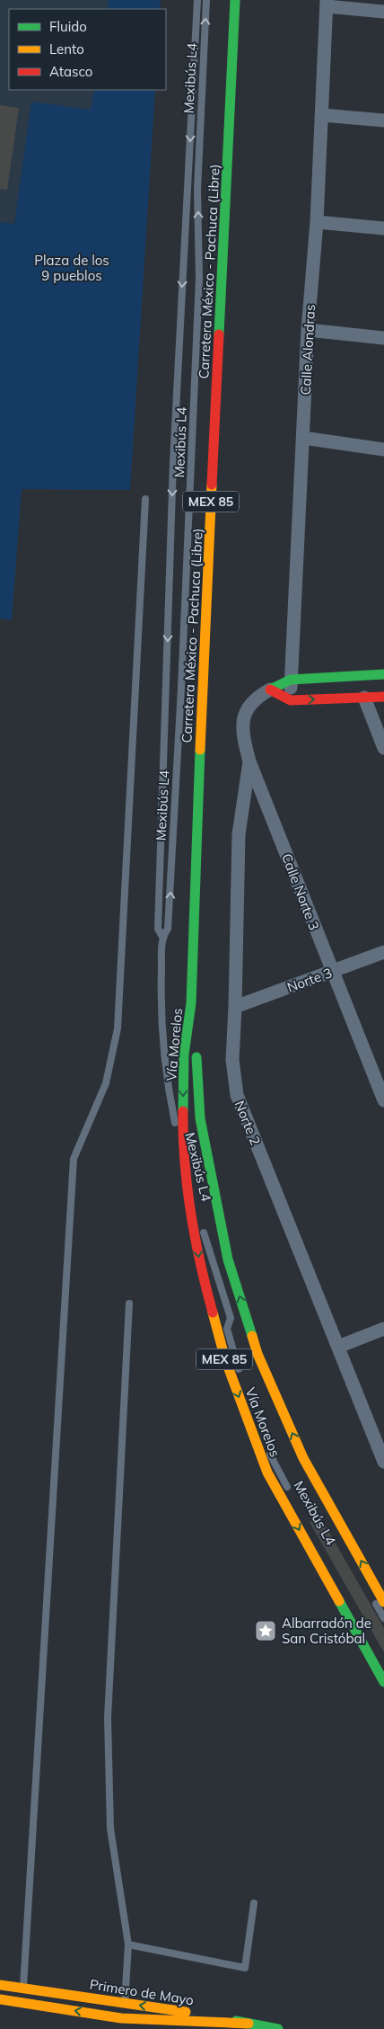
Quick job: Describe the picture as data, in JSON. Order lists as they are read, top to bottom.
{
  "streets": {
    "main road": [
      "Carretera México - Pachuca (Libre)",
      "MEX 85",
      "Vía Morelos",
      "Primero de Mayo"
    ],
    "street": [
      "Calle Alondras",
      "Calle Norte 3",
      "Norte 3",
      "Norte 2"
    ],
    "lane": ["Mexibús L4"]
  },
  "crossings": [
    ["Mexibús L4", "Vía Morelos"],
    ["Carretera México - Pachuca (Libre)", "Vía Morelos"],
    ["Calle Norte 3", "Norte 3"],
    ["Calle Norte 3", "Norte 2"],
    ["Norte 3", "Norte 2"]
  ],
  "parks": ["Plaza de los 9 pueblos"],
  "places": {
    "place": ["Albarradón de San Cristóbal"]
  },
  "legend": ["Fluido", "Lento", "Atasco"]
}
